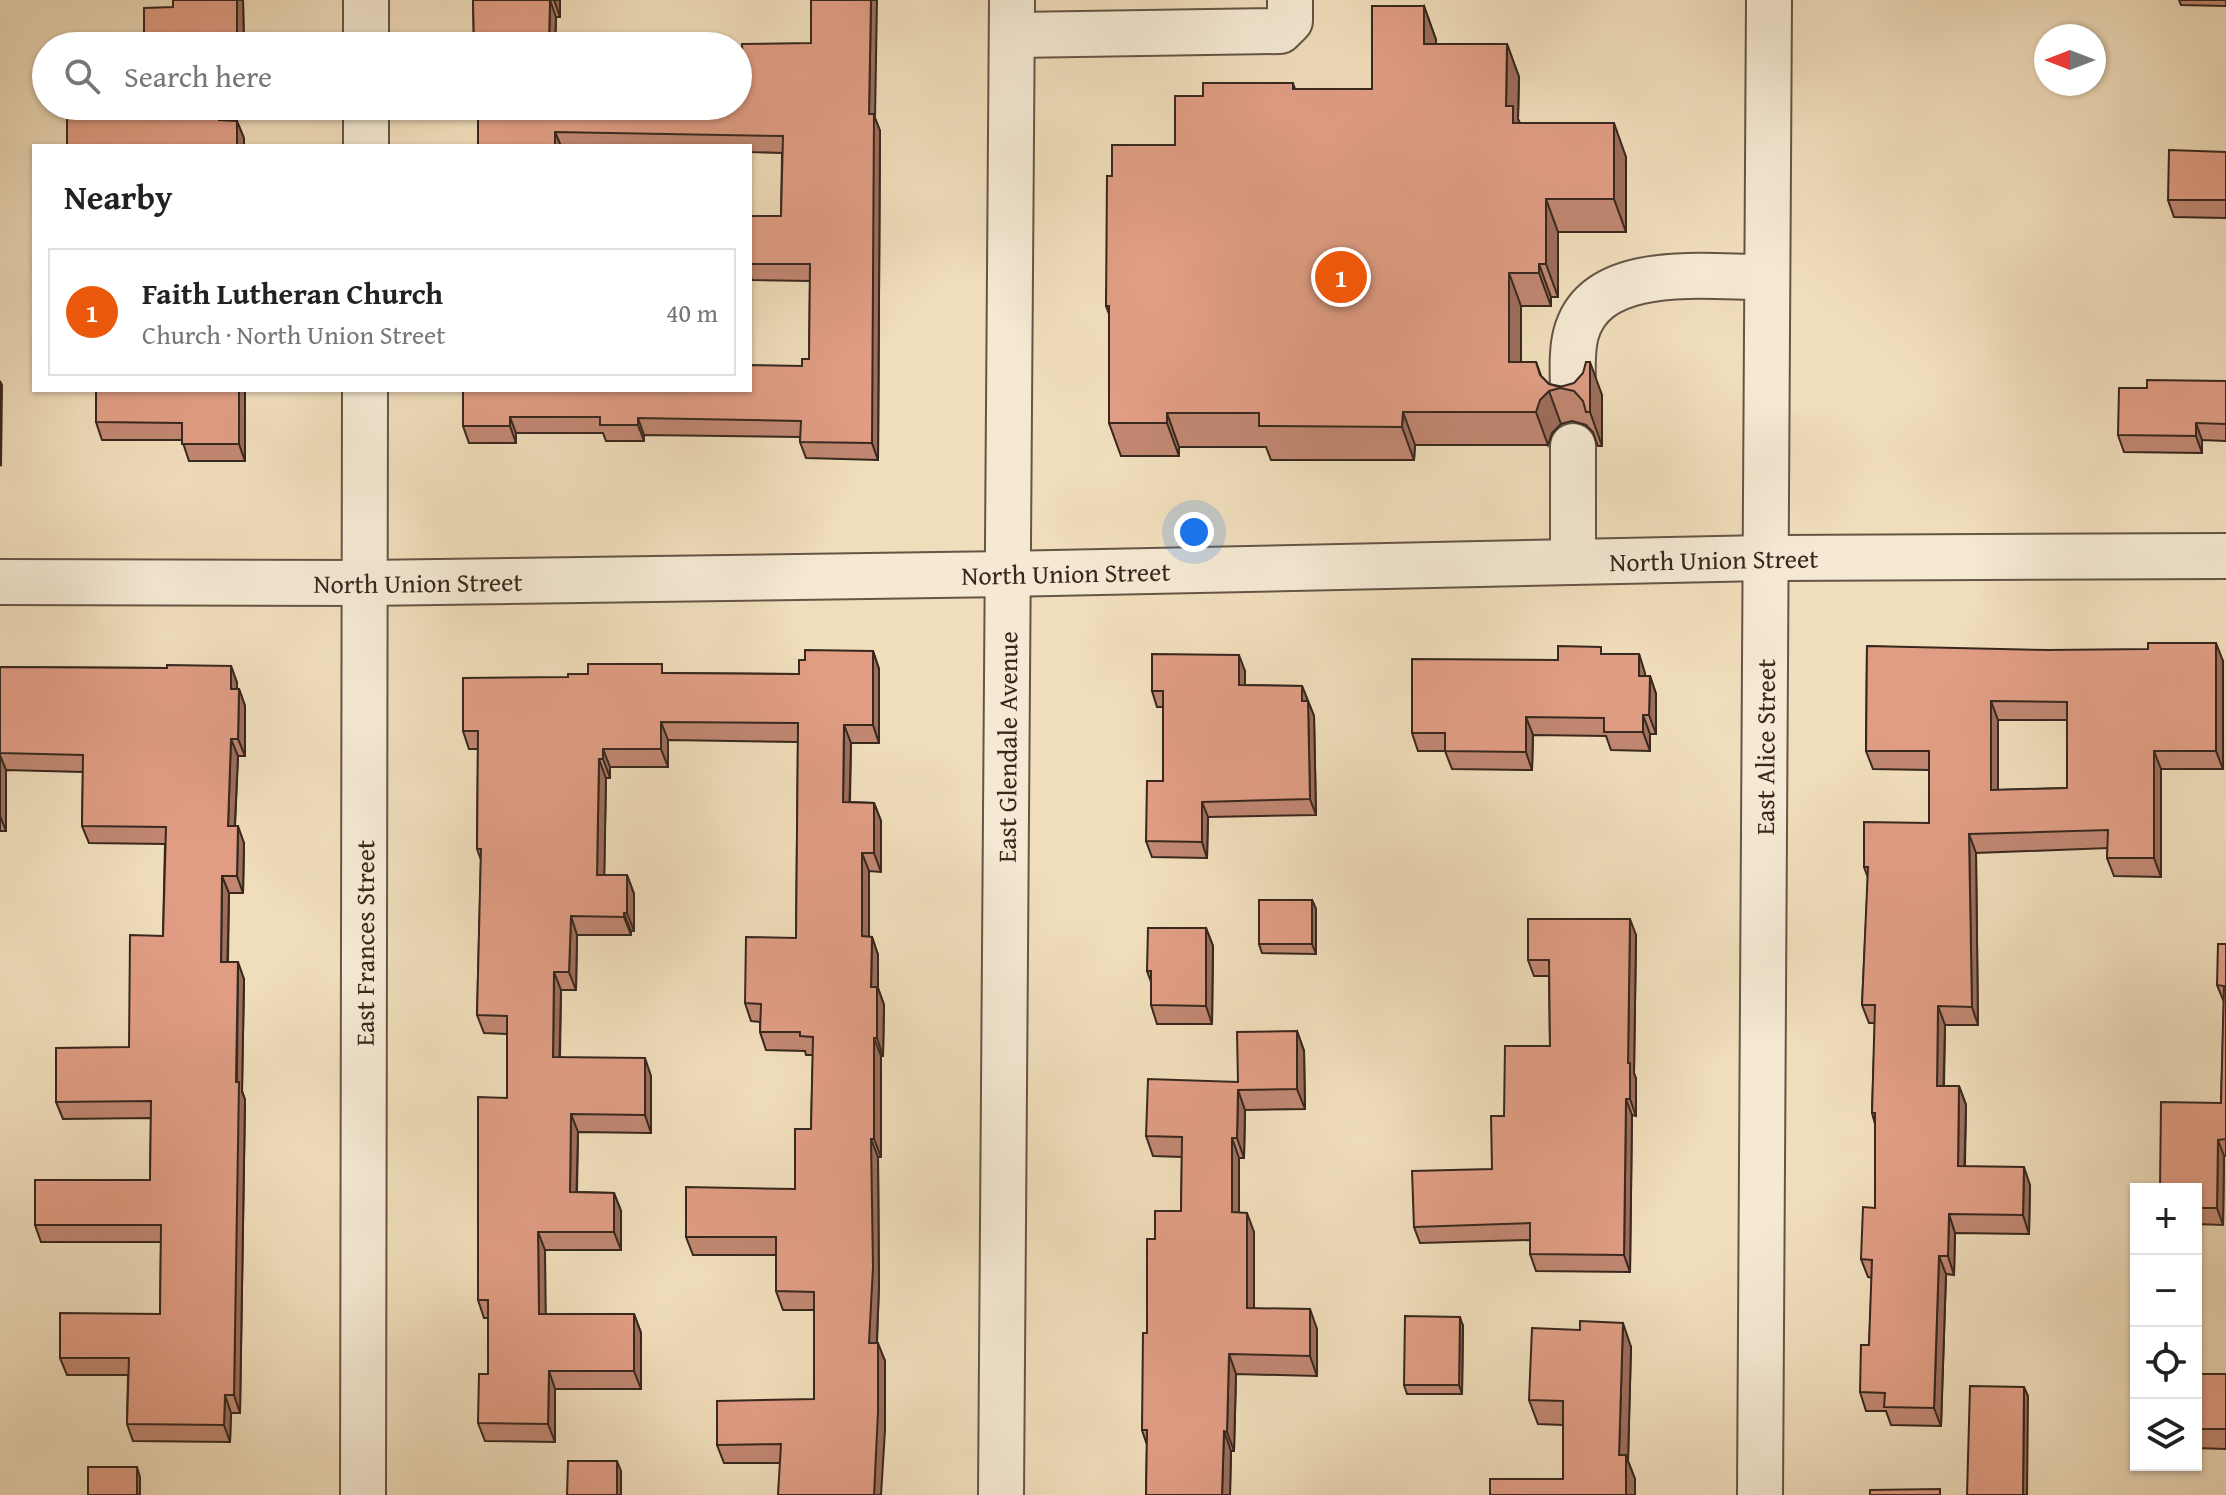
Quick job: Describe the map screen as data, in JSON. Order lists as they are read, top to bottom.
{
  "streets": {
    "street": [
      "North Union Street",
      "East Alice Street",
      "East Glendale Avenue",
      "East Frances Street"
    ]
  },
  "crossings": [
    ["North Union Street", "East Alice Street"],
    ["North Union Street", "East Glendale Avenue"],
    ["North Union Street", "East Frances Street"]
  ],
  "north": "left",
  "page": {
    "search": "Search here",
    "heading": "Nearby",
    "pins": "1",
    "list": [
      {
        "mark": "1",
        "name": "Faith Lutheran Church",
        "note": "Church · North Union Street",
        "value": "40 m"
      }
    ],
    "map_buttons": ["+", "−"]
  }
}
